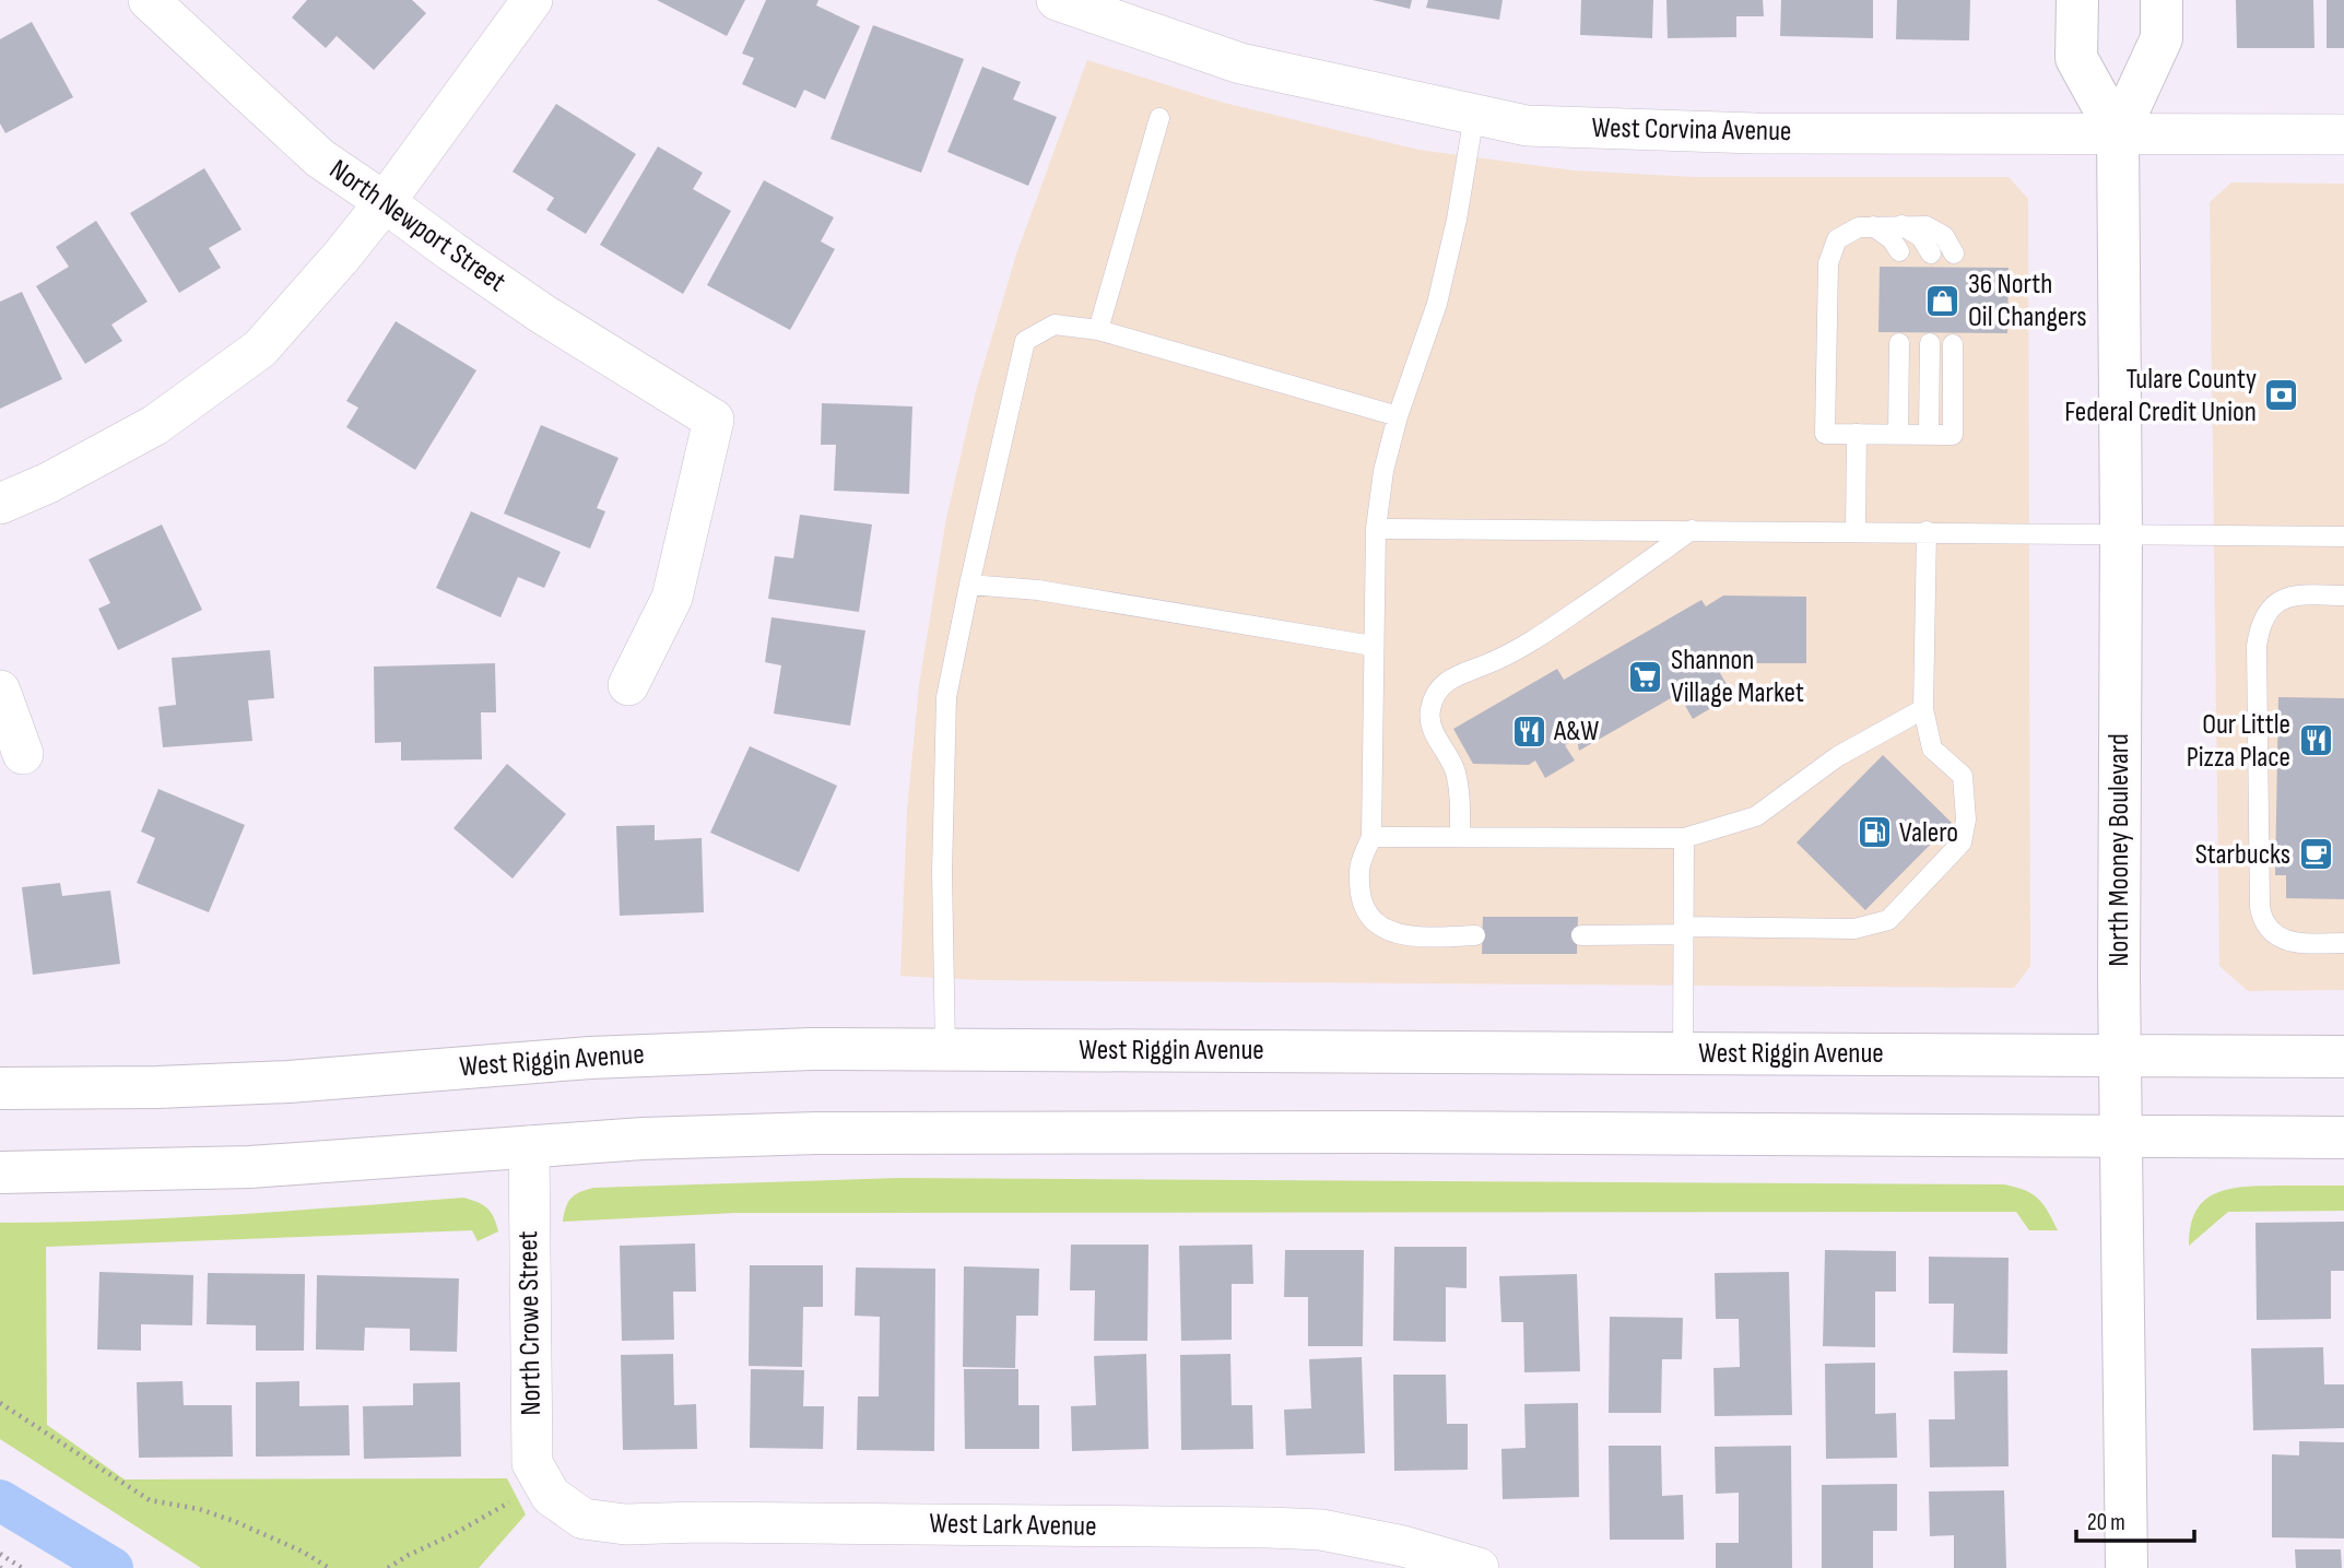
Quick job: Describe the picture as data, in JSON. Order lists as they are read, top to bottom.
{
  "streets": {
    "main road": ["North Mooney Boulevard", "West Riggin Avenue"],
    "street": [
      "West Corvina Avenue",
      "North Newport Street",
      "North Crowe Street",
      "West Lark Avenue"
    ]
  },
  "crossings": [
    ["West Corvina Avenue", "North Mooney Boulevard"],
    ["North Mooney Boulevard", "West Riggin Avenue"],
    ["North Crowe Street", "West Lark Avenue"]
  ],
  "places": {
    "shop": ["36 North Oil Changers"],
    "bank": ["Tulare County Federal Credit Union"],
    "supermarket": ["Shannon Village Market"],
    "restaurant": ["A&W", "Our Little Pizza Place"],
    "fuel station": ["Valero"],
    "cafe": ["Starbucks"]
  },
  "scale_bar": "20 m"
}
